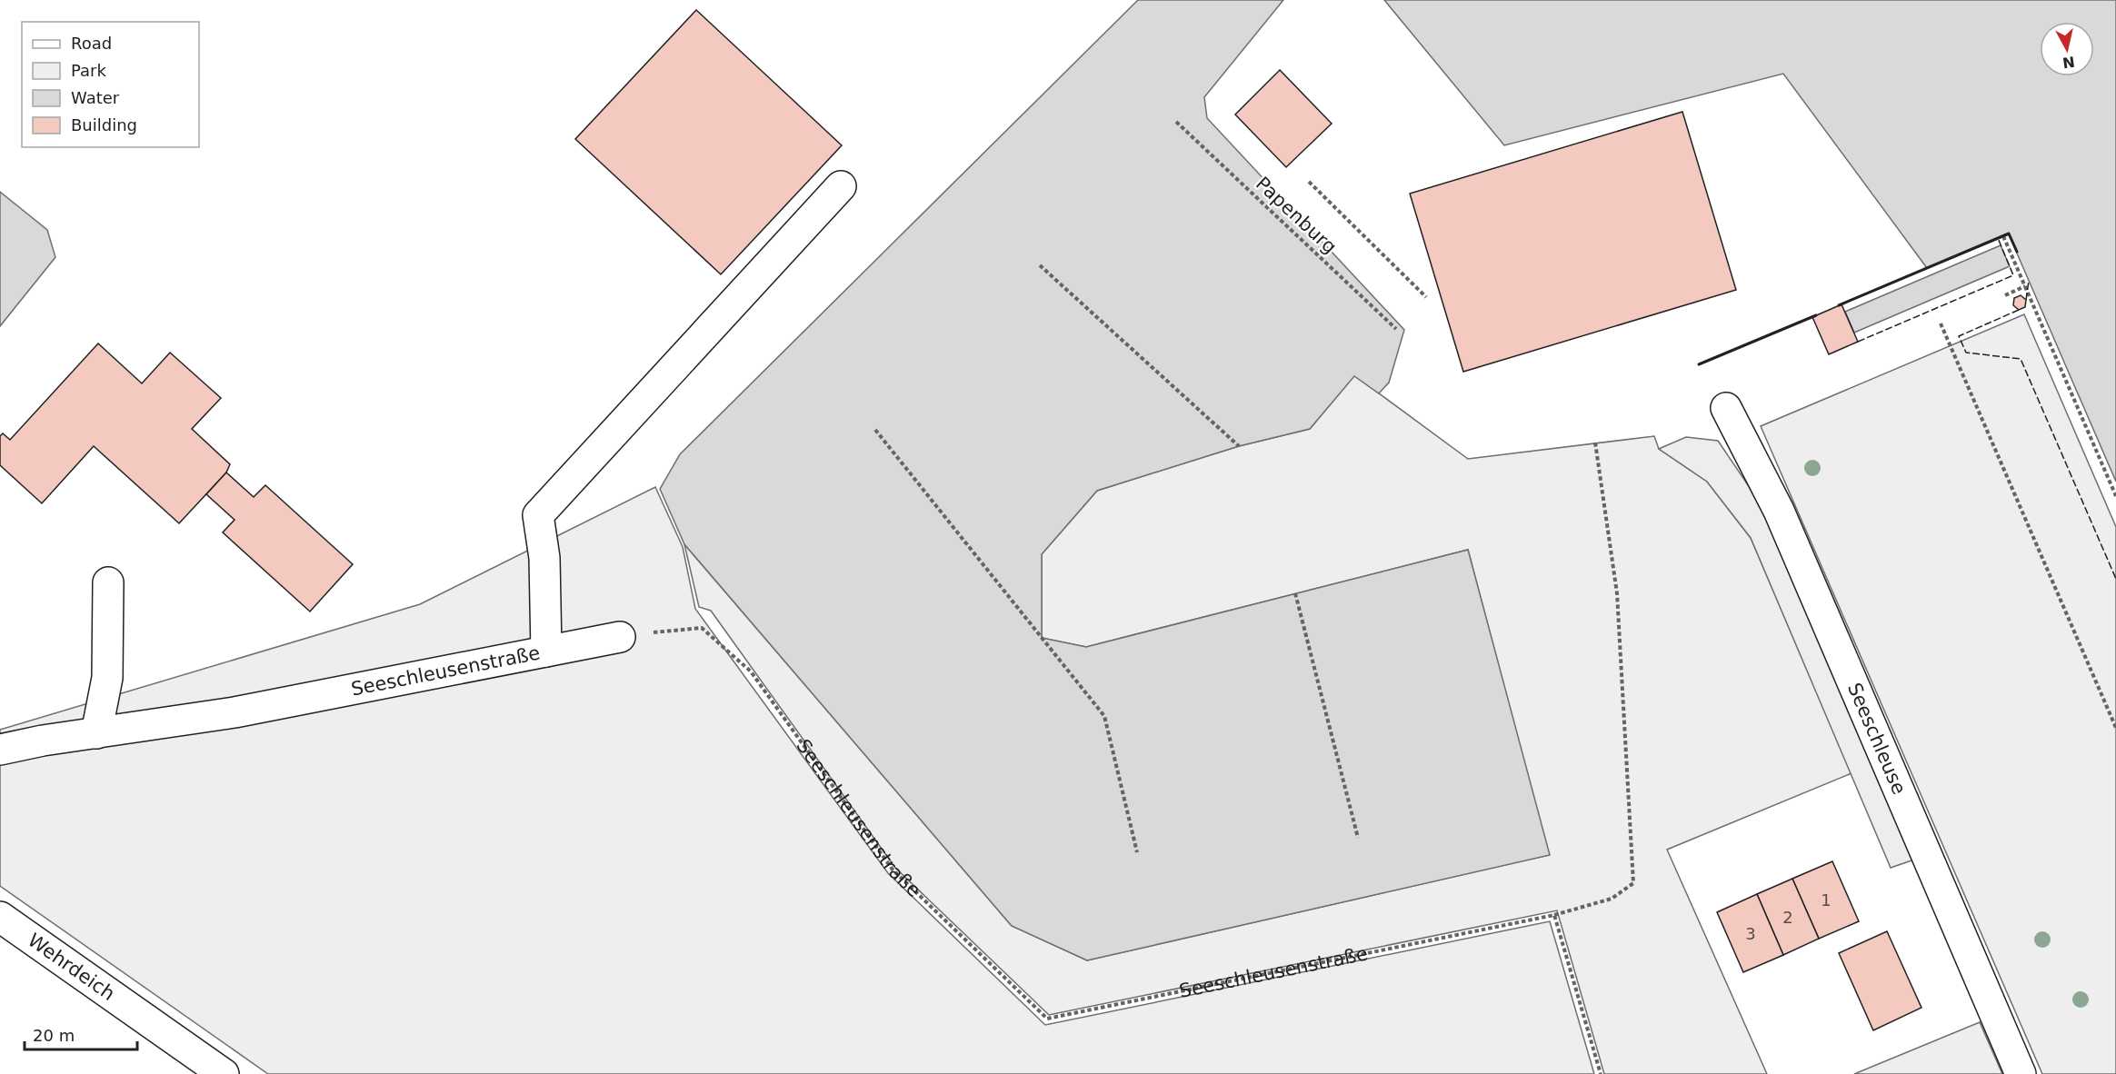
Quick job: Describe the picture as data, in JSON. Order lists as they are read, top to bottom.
{
  "streets": {
    "street": ["Seeschleusenstraße", "Seeschleuse", "Wehrdeich"],
    "path": ["Papenburg"]
  },
  "house_numbers": ["1", "2", "3"],
  "legend": [
    "Road",
    "Park",
    "Water",
    "Building"
  ],
  "scale_bar": "20 m",
  "north": "bottom"
}
